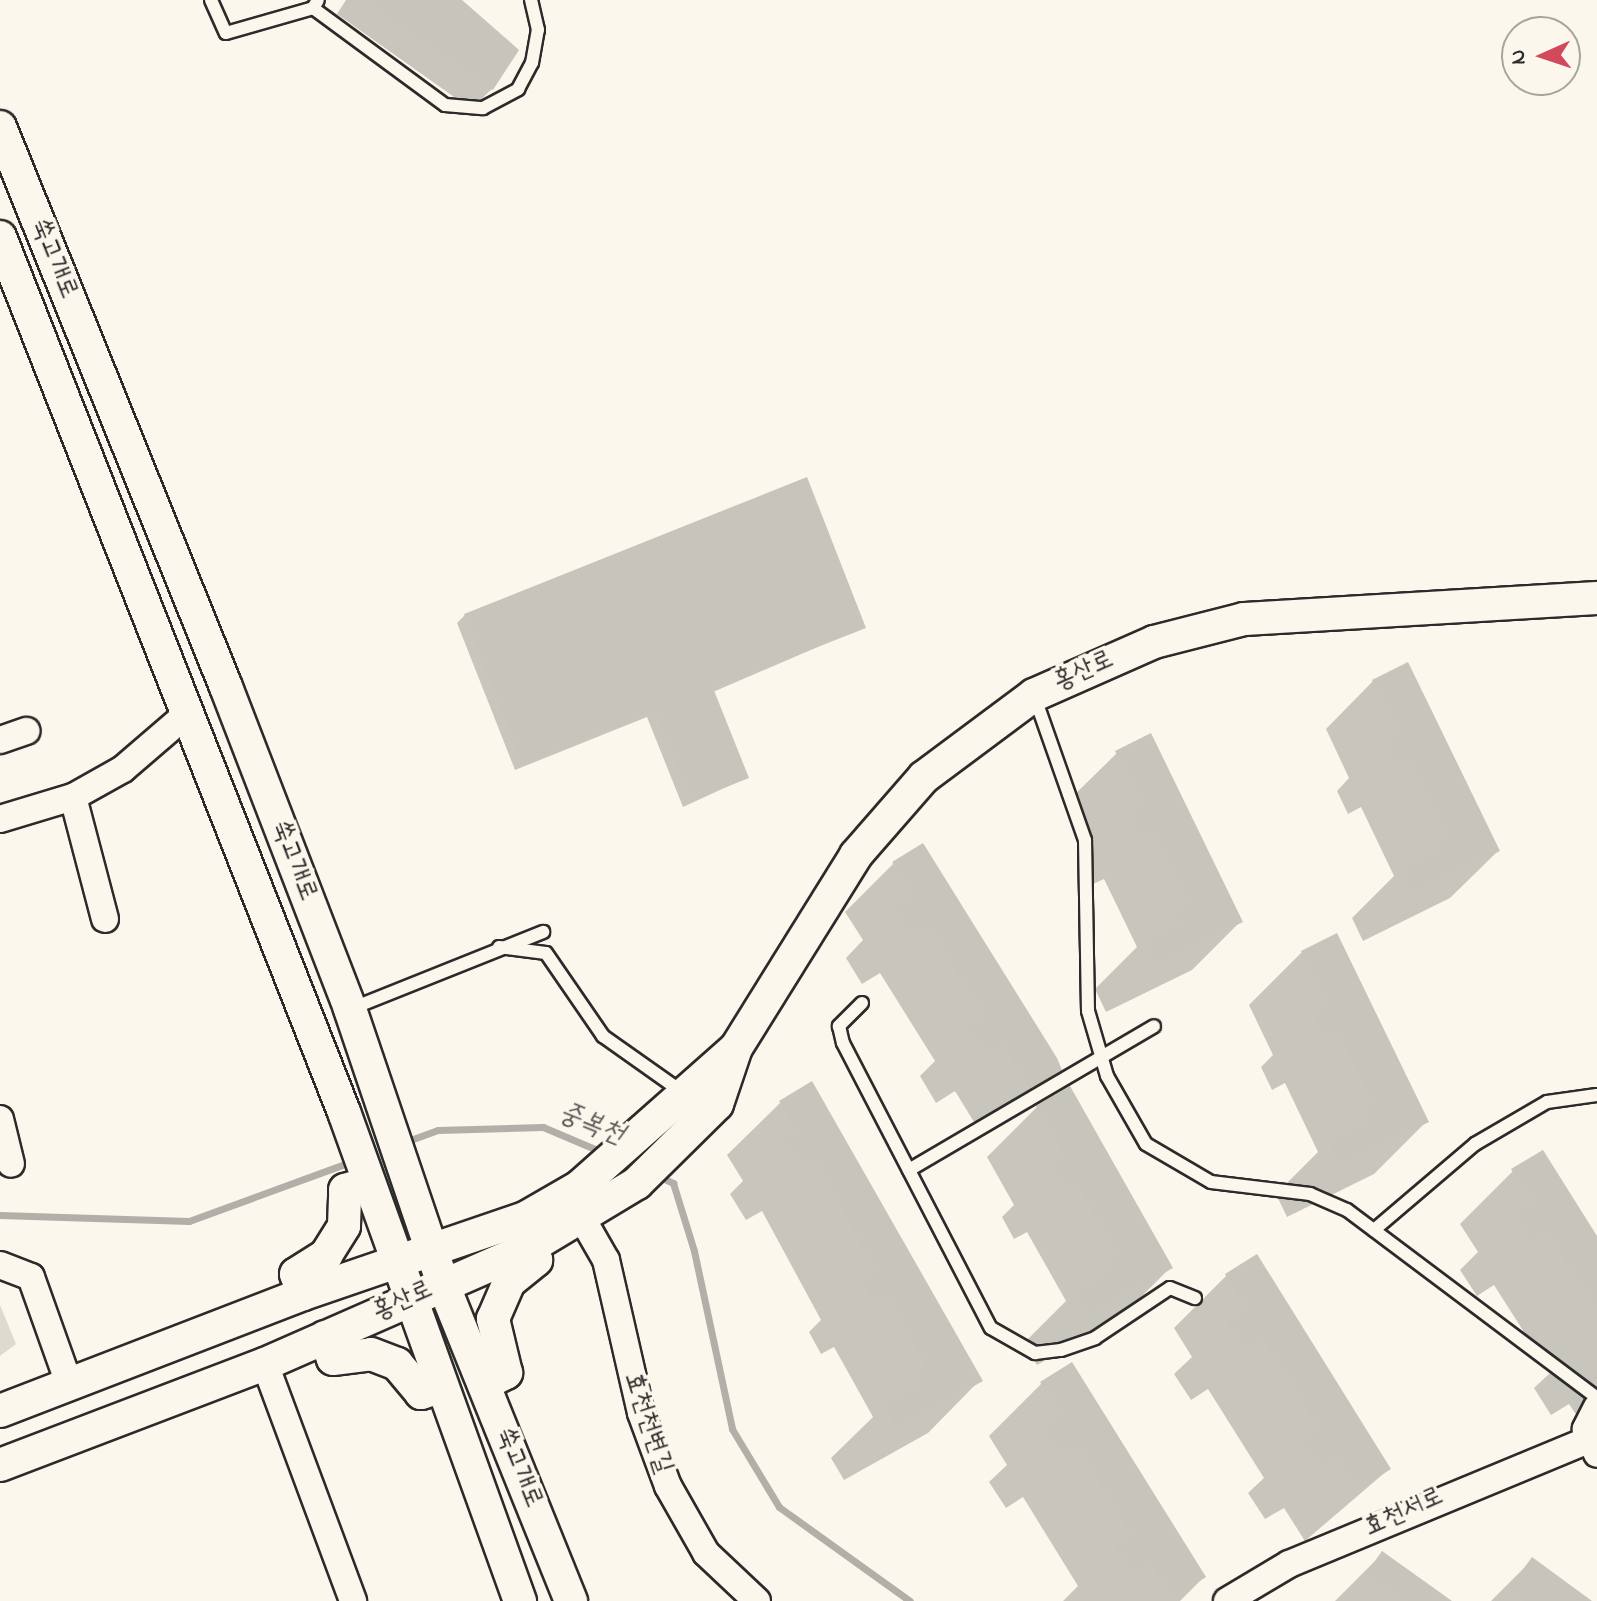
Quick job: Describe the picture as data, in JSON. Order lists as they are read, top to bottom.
{
  "streets": {
    "street": [
      "쑥고개로",
      "홍산로",
      "효천천변길",
      "효천서로"
    ]
  },
  "crossings": [
    ["쑥고개로", "홍산로"],
    ["홍산로", "효천천변길"]
  ],
  "water": ["중복천"],
  "north": "left"
}
